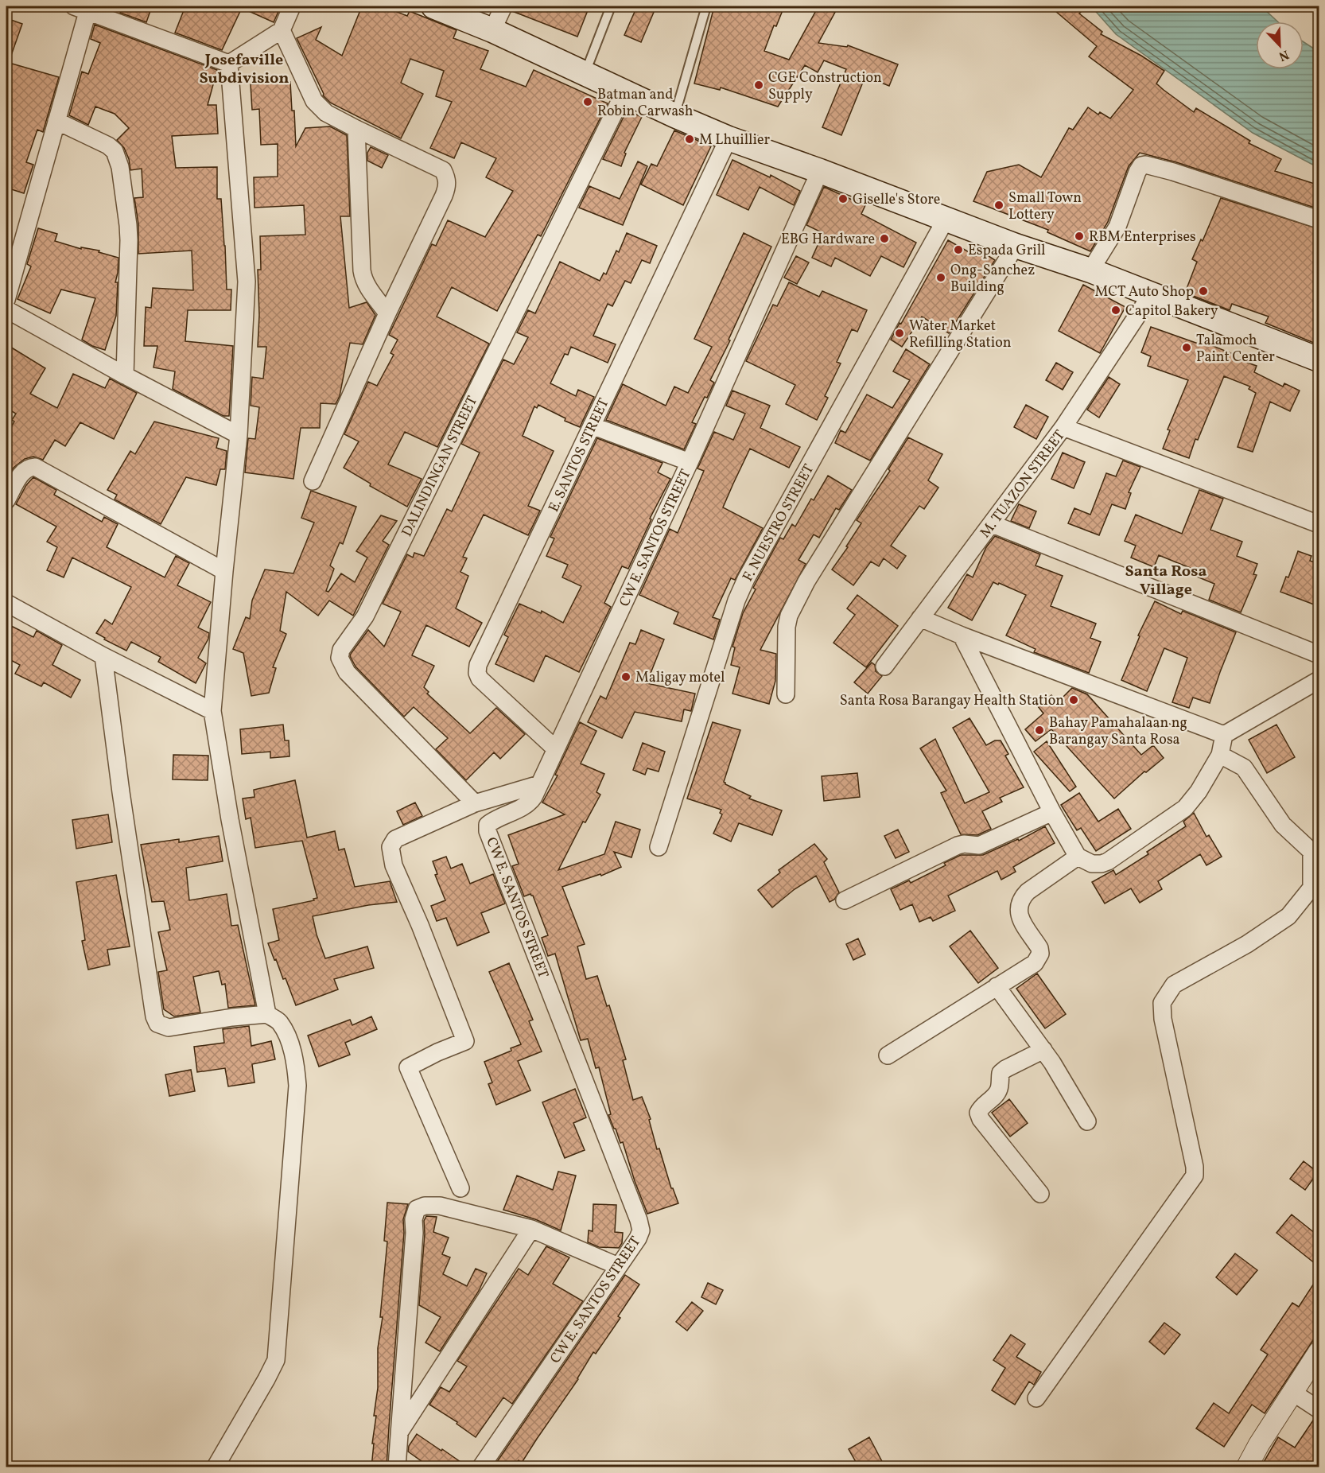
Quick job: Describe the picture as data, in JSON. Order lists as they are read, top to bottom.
{
  "streets": {
    "street": [
      "E. SANTOS STREET",
      "DALINDINGAN STREET",
      "M. TUAZON STREET",
      "F. NUESTRO STREET",
      "CW E. SANTOS STREET"
    ]
  },
  "crossings": [
    ["E. SANTOS STREET", "CW E. SANTOS STREET"]
  ],
  "districts": ["Josefaville Subdivision", "Santa Rosa Village"],
  "places": [
    "CGE Construction Supply",
    "Batman and Robin Carwash",
    "M Lhuillier",
    "Giselle's Store",
    "Small Town Lottery",
    "RBM Enterprises",
    "EBG Hardware",
    "Espada Grill",
    "Ong-Sanchez Building",
    "MCT Auto Shop",
    "Capitol Bakery",
    "Water Market Refilling Station",
    "Talamoch Paint Center",
    "Maligay motel",
    "Santa Rosa Barangay Health Station",
    "Bahay Pamahalaan ng Barangay Santa Rosa"
  ],
  "north": "bottom right"
}
